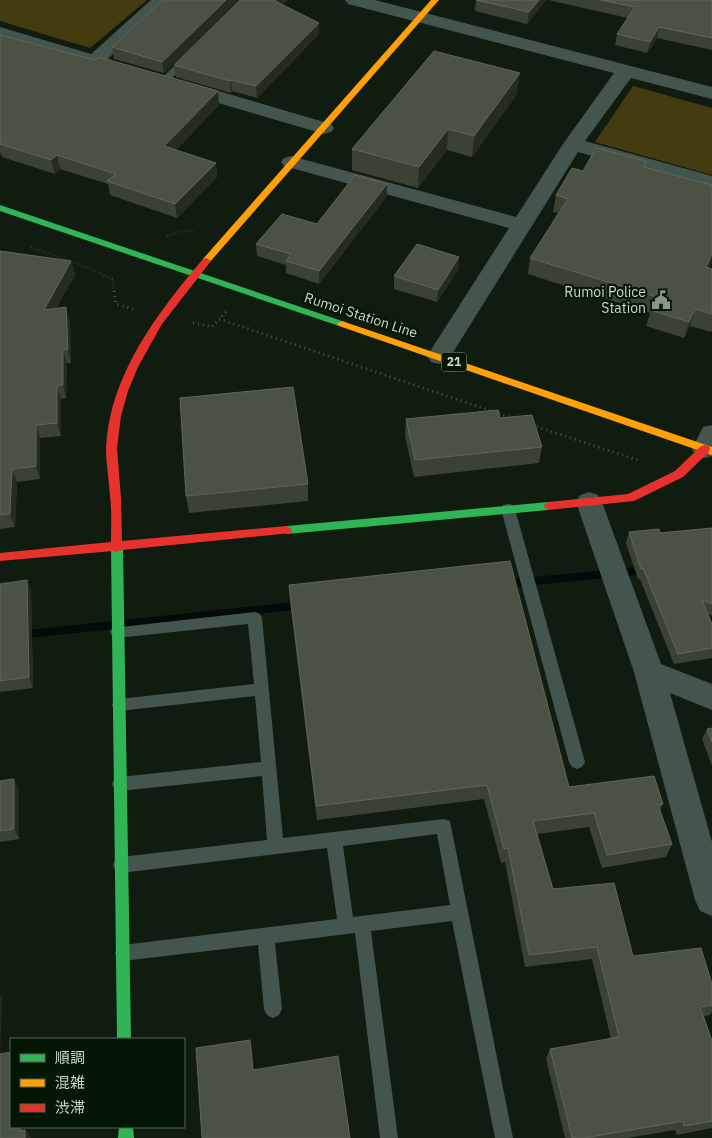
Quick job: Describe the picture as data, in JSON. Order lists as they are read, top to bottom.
{
  "streets": {
    "street": ["Rumoi Station Line", "21"]
  },
  "places": {
    "public building": ["Rumoi Police Station"]
  },
  "legend": ["順調", "混雑", "渋滞"]
}
